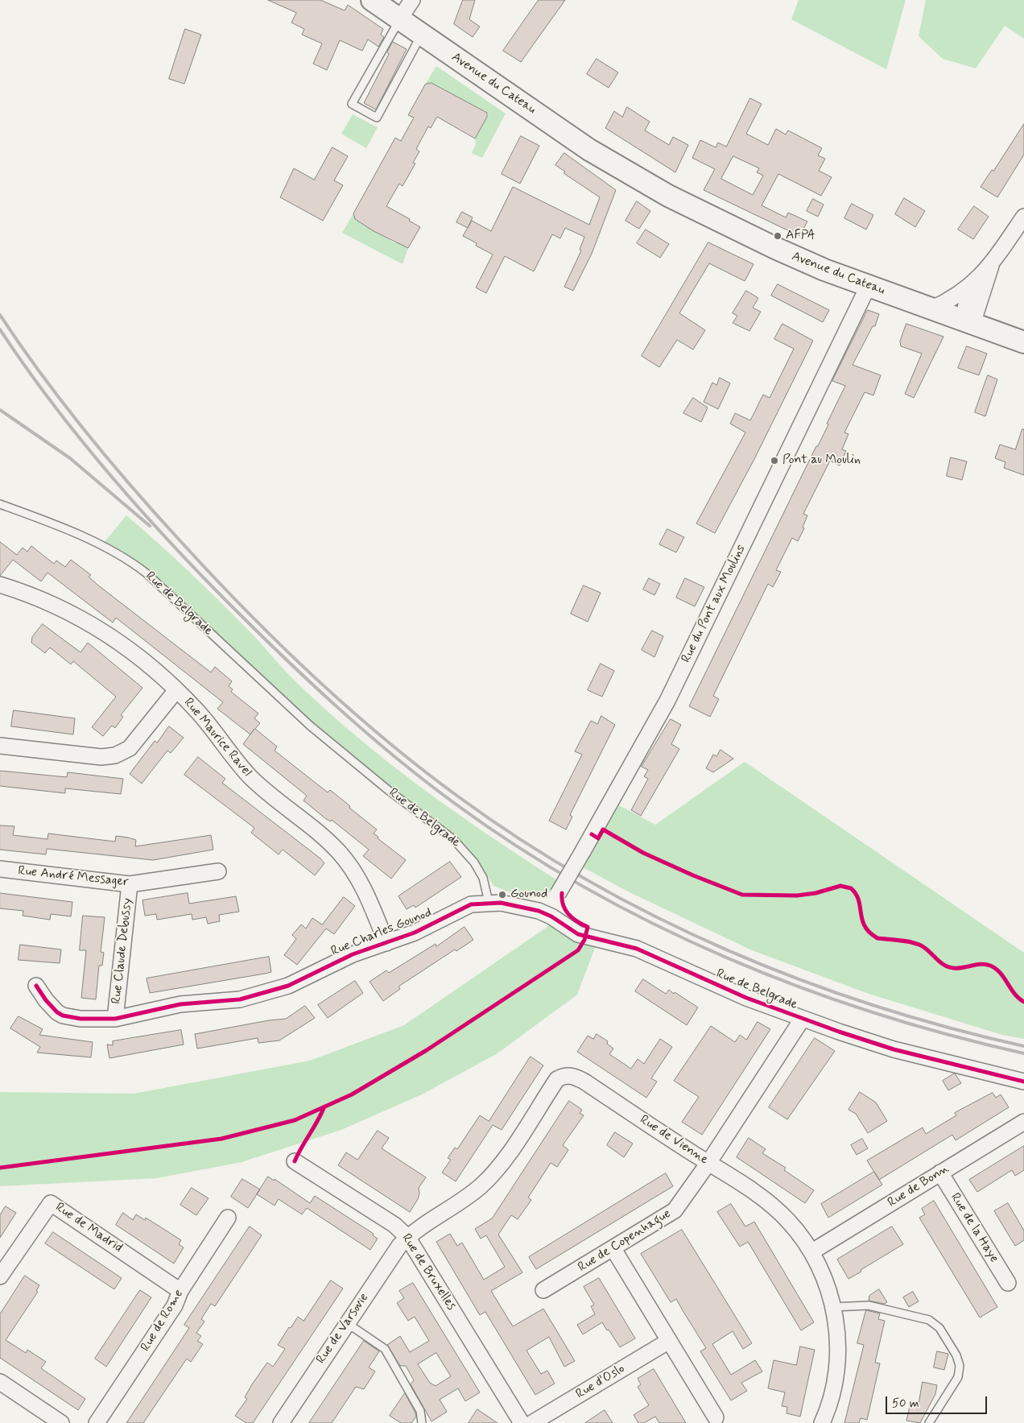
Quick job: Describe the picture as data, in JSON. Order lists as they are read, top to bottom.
{
  "streets": {
    "main road": ["Avenue du Cateau"],
    "street": [
      "Rue de Belgrade",
      "Rue du Pont aux Moulins",
      "Rue Maurice Ravel",
      "Rue André Messager",
      "Rue Charles Gounod",
      "Rue Claude Debussy",
      "Rue de Vienne",
      "Rue de Bonn",
      "Rue de Madrid",
      "Rue de la Haye",
      "Rue de Copenhague",
      "Rue de Bruxelles",
      "Rue de Rome",
      "Rue de Varsovie",
      "Rue d'Oslo"
    ]
  },
  "crossings": [
    ["Avenue du Cateau", "Rue du Pont aux Moulins"],
    ["Rue de Belgrade", "Rue du Pont aux Moulins"],
    ["Rue de Belgrade", "Rue Charles Gounod"],
    ["Rue de Belgrade", "Rue de Copenhague"],
    ["Rue Maurice Ravel", "Rue Charles Gounod"],
    ["Rue André Messager", "Rue Claude Debussy"],
    ["Rue Charles Gounod", "Rue Claude Debussy"],
    ["Rue de Vienne", "Rue de Bonn"],
    ["Rue de Vienne", "Rue de Copenhague"],
    ["Rue de Vienne", "Rue de Bruxelles"],
    ["Rue de Vienne", "Rue de Varsovie"],
    ["Rue de Bonn", "Rue de la Haye"],
    ["Rue de Madrid", "Rue de Rome"],
    ["Rue de Bruxelles", "Rue de Varsovie"]
  ],
  "places": ["AFPA", "Pont au Moulin", "Gounod"],
  "scale_bar": "50 m"
}
